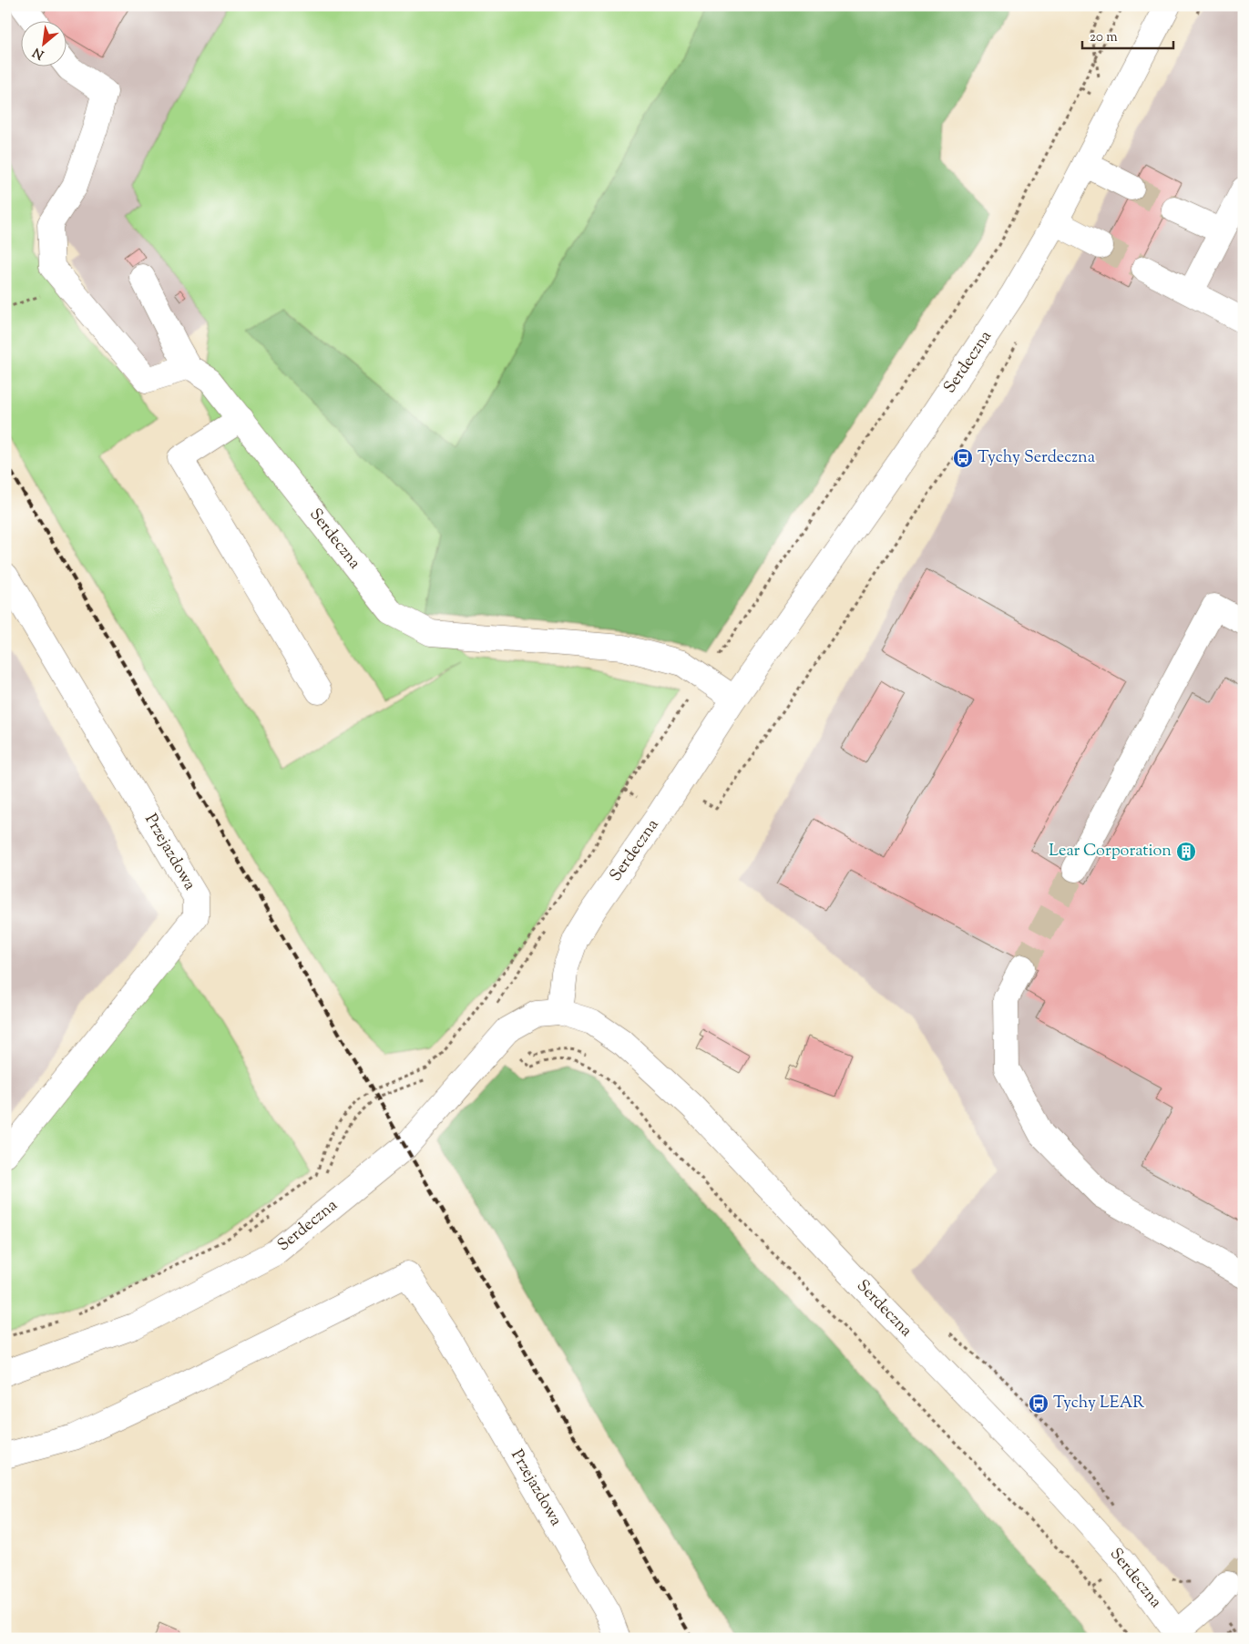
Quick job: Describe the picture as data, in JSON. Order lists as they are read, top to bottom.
{
  "streets": {
    "street": ["Serdeczna", "Przejazdowa"]
  },
  "places": {
    "bus stop": ["Tychy Serdeczna", "Tychy LEAR"],
    "building": ["Lear Corporation"]
  },
  "scale_bar": "20 m",
  "north": "bottom left"
}
